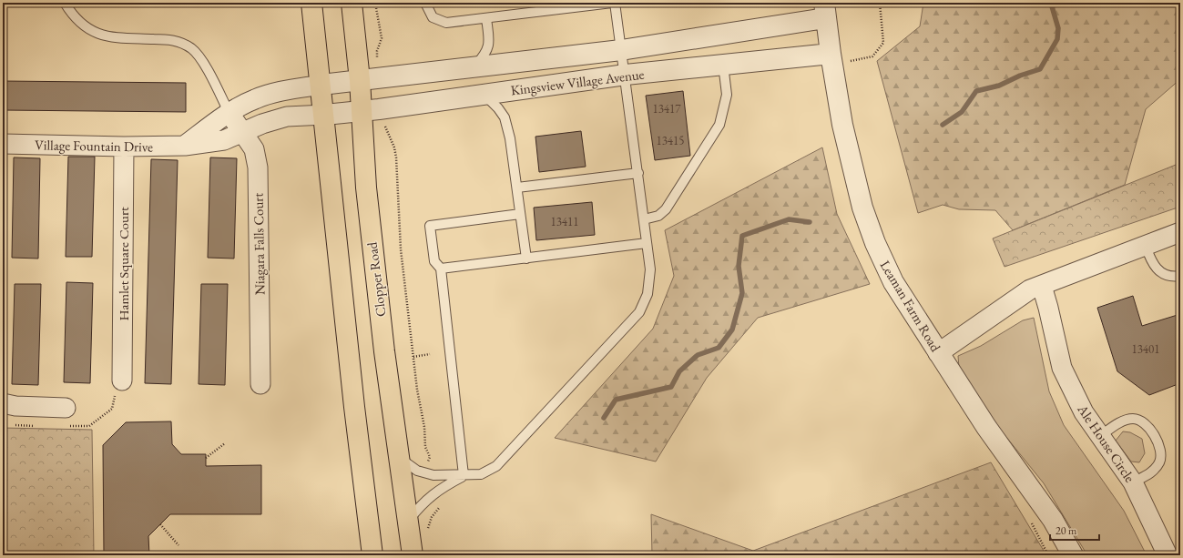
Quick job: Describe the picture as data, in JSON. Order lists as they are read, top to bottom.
{
  "streets": {
    "main road": ["Clopper Road"],
    "street": [
      "Kingsview Village Avenue",
      "Village Fountain Drive",
      "Niagara Falls Court",
      "Hamlet Square Court",
      "Leaman Farm Road",
      "Ale House Circle"
    ]
  },
  "crossings": [
    ["Kingsview Village Avenue", "Village Fountain Drive"],
    ["Kingsview Village Avenue", "Clopper Road"],
    ["Kingsview Village Avenue", "Leaman Farm Road"],
    ["Village Fountain Drive", "Niagara Falls Court"],
    ["Village Fountain Drive", "Hamlet Square Court"]
  ],
  "house_numbers": [
    "13417",
    "13415",
    "13411",
    "13401"
  ],
  "scale_bar": "20 m"
}
